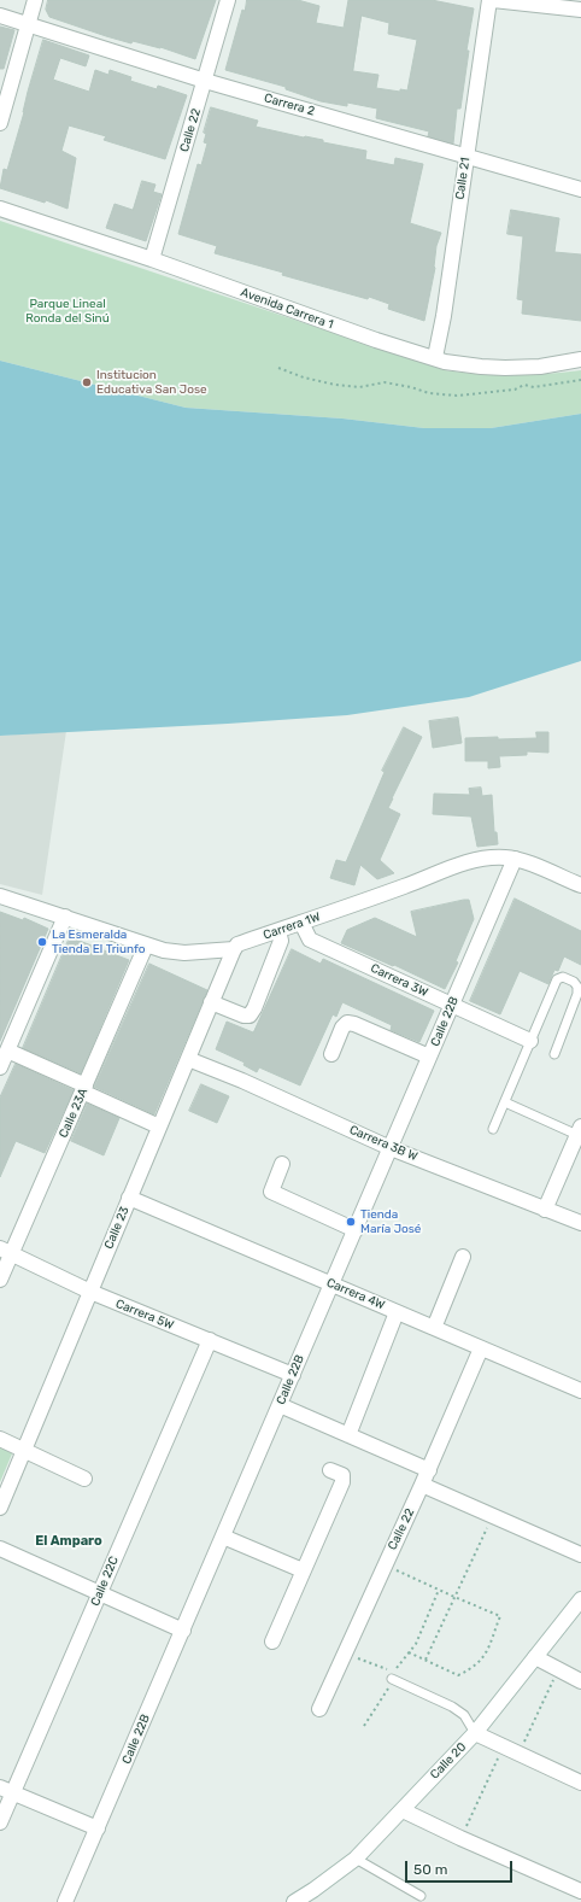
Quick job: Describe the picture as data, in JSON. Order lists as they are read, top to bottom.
{
  "streets": {
    "street": [
      "Carrera 2",
      "Calle 22",
      "Calle 21",
      "Avenida Carrera 1",
      "Carrera 1W",
      "Carrera 3W",
      "Calle 22B",
      "Calle 23A",
      "Carrera 3B W",
      "Calle 23",
      "Carrera 4W",
      "Carrera 5W",
      "Calle 22C",
      "Calle 20"
    ]
  },
  "crossings": [
    ["Carrera 2", "Calle 22"],
    ["Carrera 2", "Calle 21"],
    ["Calle 22", "Avenida Carrera 1"],
    ["Calle 22", "Carrera 4W"],
    ["Calle 21", "Avenida Carrera 1"],
    ["Carrera 1W", "Carrera 3W"],
    ["Carrera 1W", "Calle 22B"],
    ["Carrera 1W", "Calle 23A"],
    ["Carrera 1W", "Calle 23"],
    ["Carrera 3W", "Calle 22B"],
    ["Calle 22B", "Carrera 3B W"],
    ["Calle 22B", "Carrera 4W"],
    ["Calle 22B", "Carrera 5W"],
    ["Calle 23A", "Carrera 5W"],
    ["Carrera 3B W", "Calle 23"],
    ["Calle 23", "Carrera 4W"],
    ["Calle 23", "Carrera 5W"],
    ["Carrera 5W", "Calle 22C"]
  ],
  "districts": ["El Amparo"],
  "parks": ["Parque Lineal Ronda del Sinú"],
  "places": ["Institucion Educativa San Jose", "La Esmeralda Tienda El Triunfo", "Tienda María José"],
  "scale_bar": "50 m"
}
